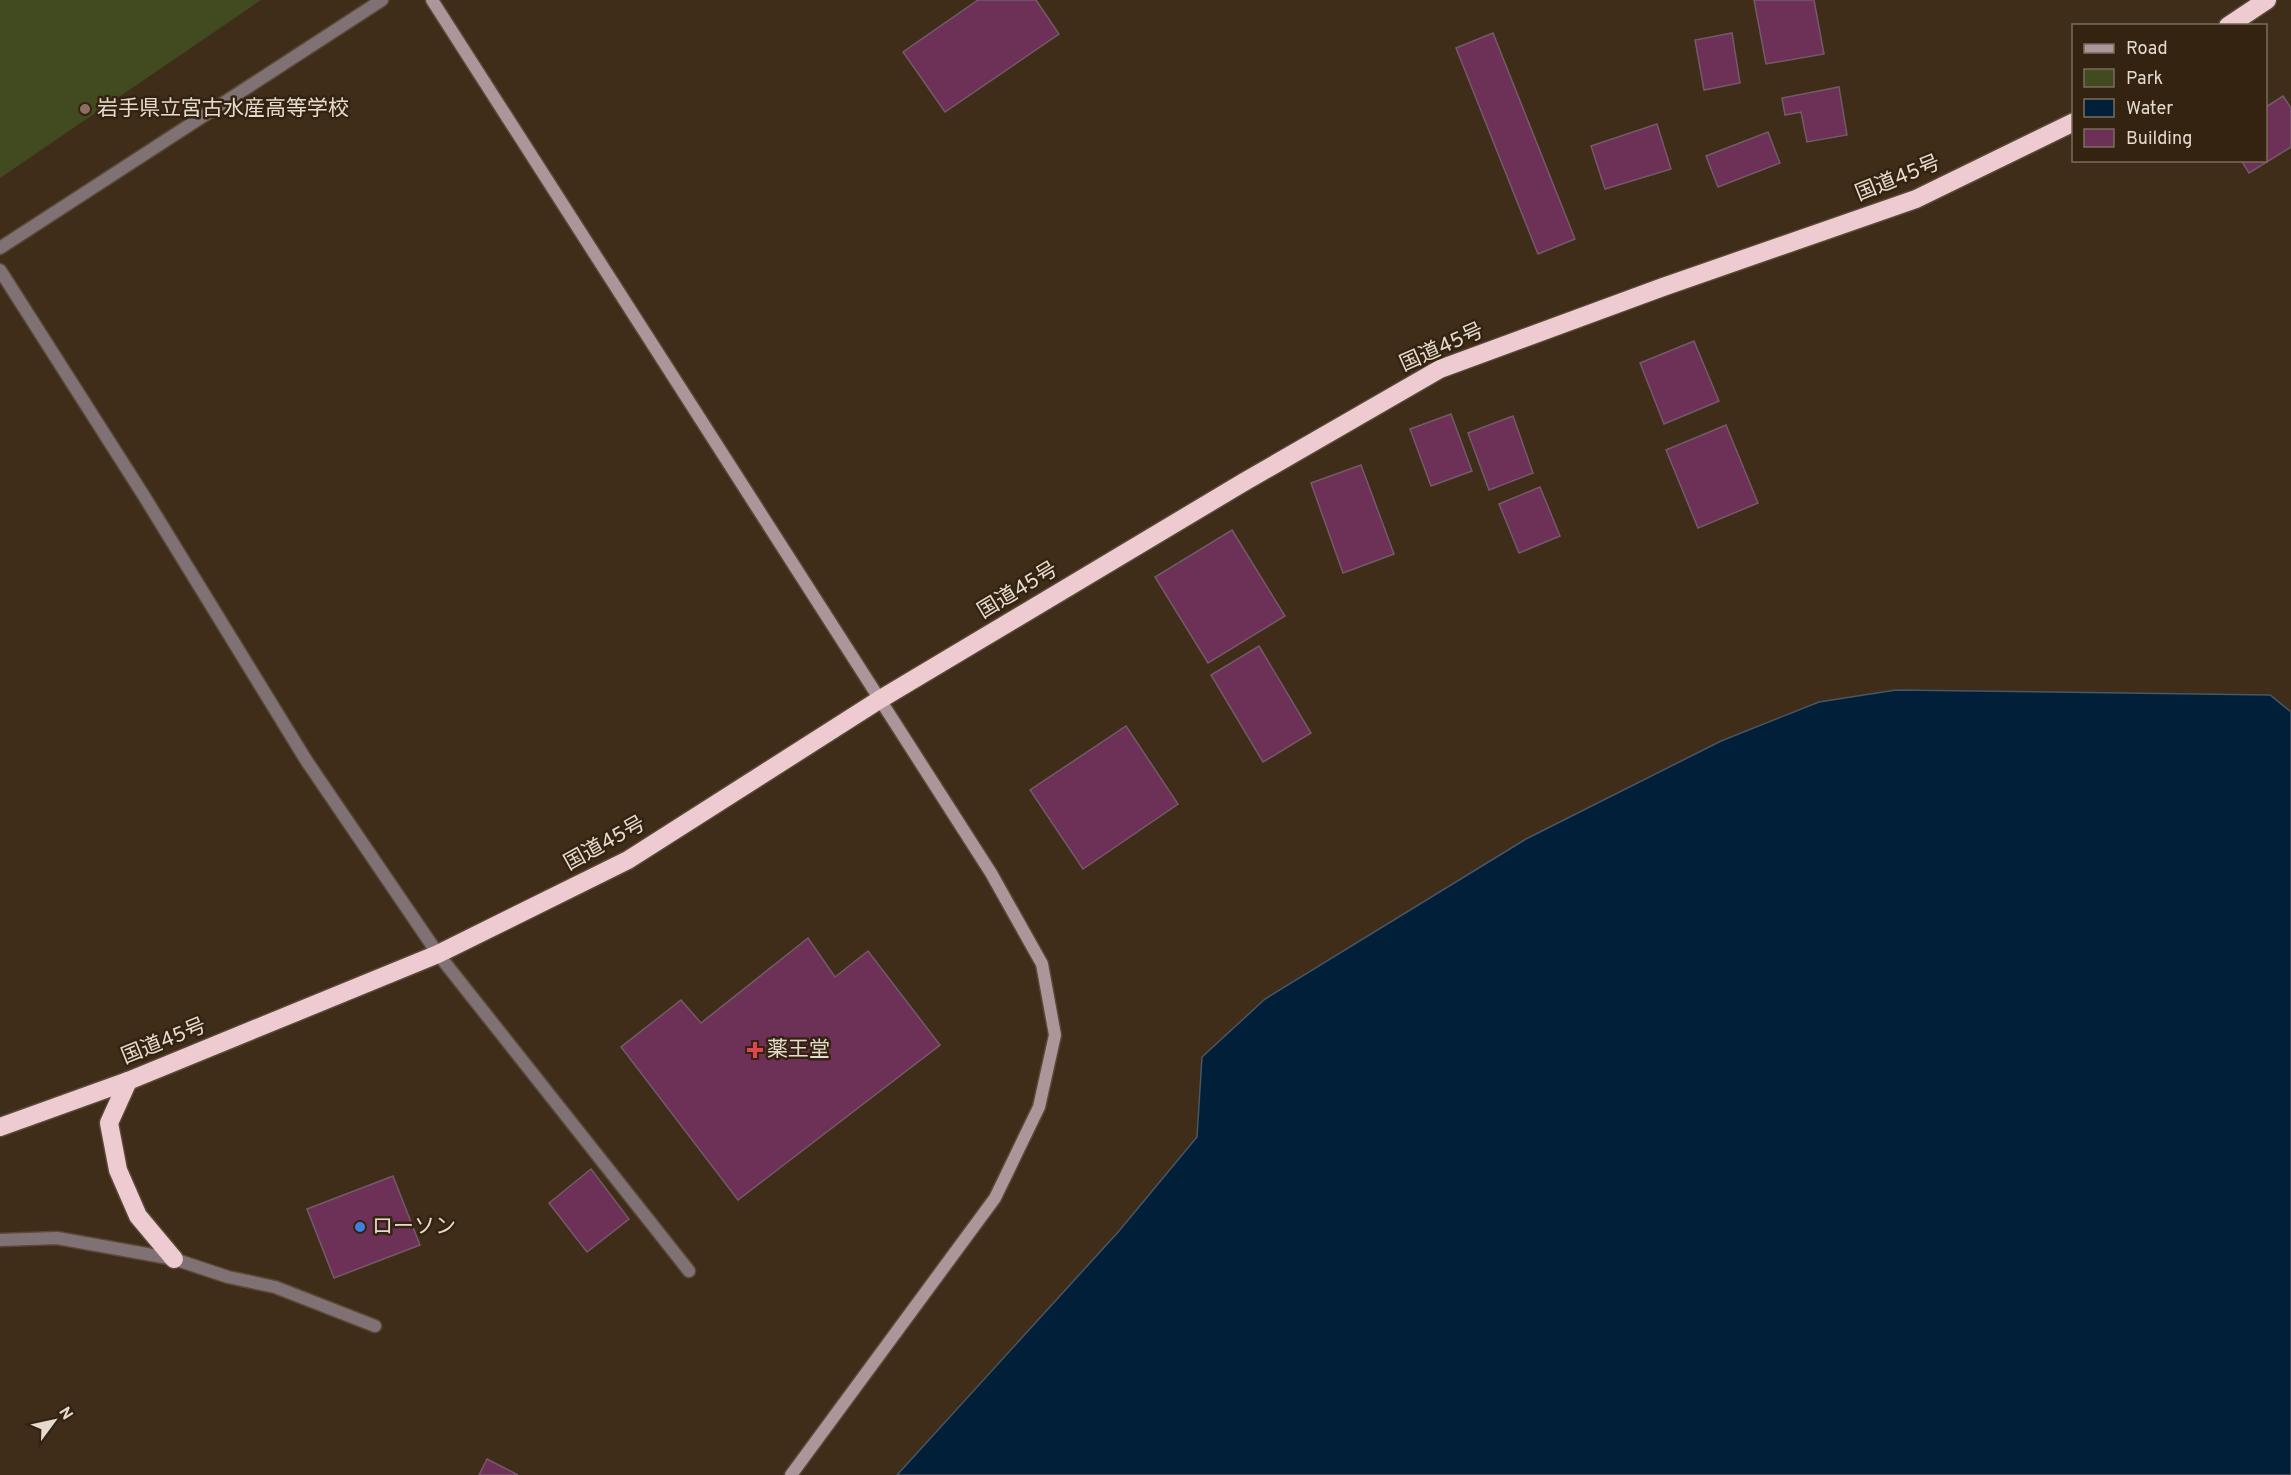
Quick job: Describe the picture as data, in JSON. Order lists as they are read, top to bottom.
{
  "streets": {
    "highway": ["国道45号"]
  },
  "places": {
    "other": ["岩手県立宮古水産高等学校", "ローソン"],
    "health": ["薬王堂"]
  },
  "legend": [
    "Road",
    "Park",
    "Water",
    "Building"
  ],
  "north": "top right"
}
